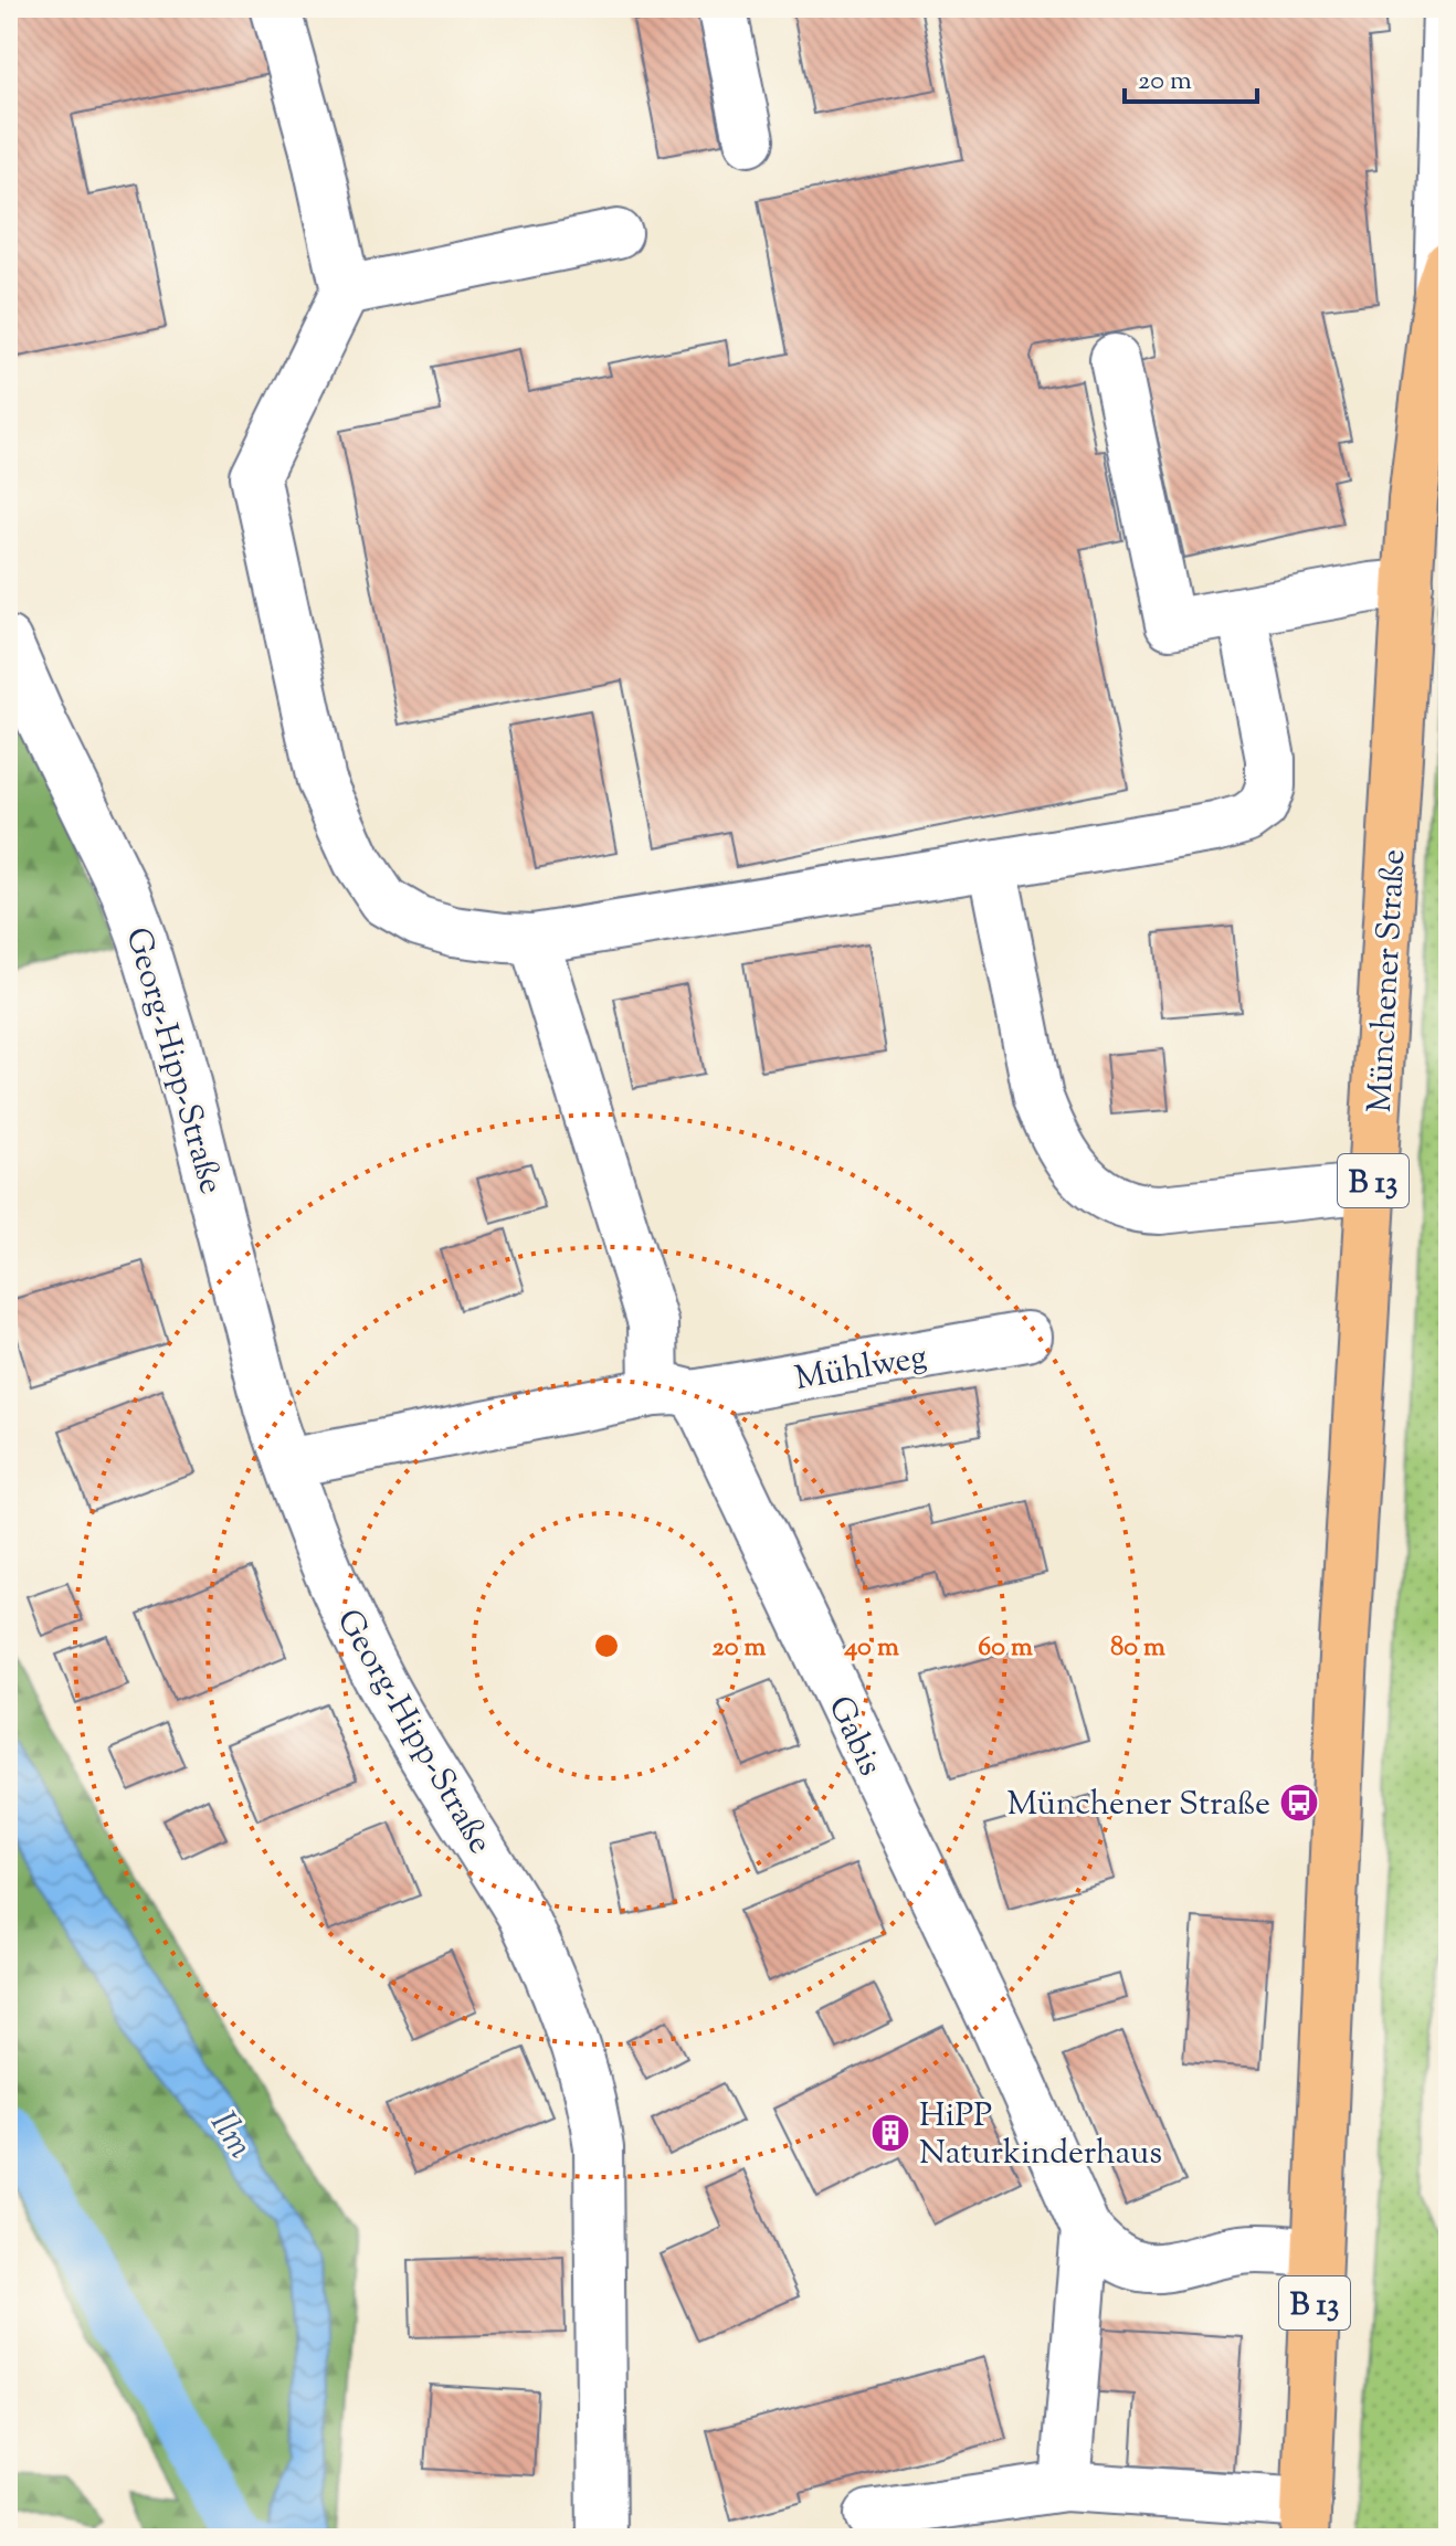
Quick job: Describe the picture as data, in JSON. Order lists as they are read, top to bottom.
{
  "streets": {
    "main road": ["Münchener Straße", "B 13"],
    "street": ["Georg-Hipp-Straße", "Mühlweg", "Gabis"]
  },
  "crossings": [
    ["Münchener Straße", "Gabis"],
    ["Mühlweg", "Gabis"]
  ],
  "water": ["Ilm"],
  "places": {
    "bus stop": ["Münchener Straße"],
    "building": ["HiPP Naturkinderhaus"]
  },
  "scale_bar": "20 m",
  "rings": [
    "20 m",
    "40 m",
    "60 m",
    "80 m"
  ]
}
